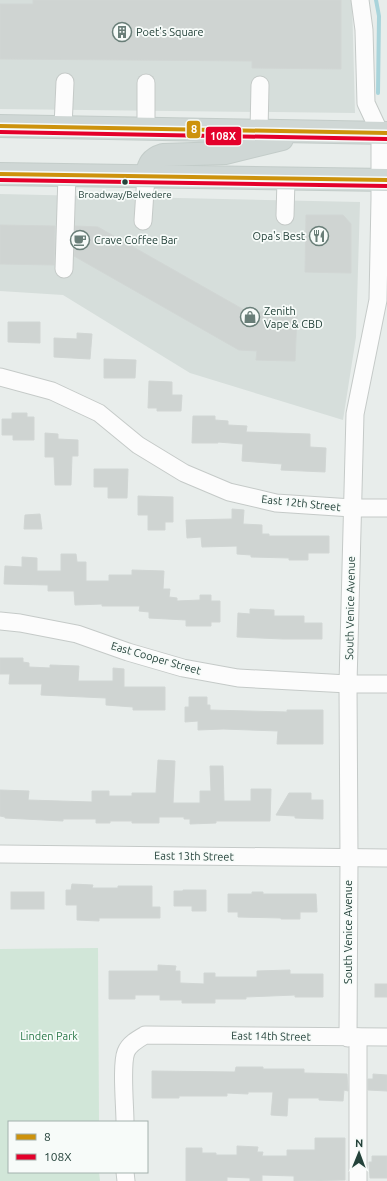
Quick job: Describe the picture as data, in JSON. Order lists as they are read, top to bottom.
{
  "streets": {
    "street": [
      "East 12th Street",
      "South Venice Avenue",
      "East Cooper Street",
      "East 13th Street",
      "East 14th Street"
    ]
  },
  "crossings": [
    ["East 12th Street", "South Venice Avenue"],
    ["South Venice Avenue", "East Cooper Street"],
    ["South Venice Avenue", "East 13th Street"],
    ["South Venice Avenue", "East 14th Street"]
  ],
  "parks": ["Linden Park"],
  "places": {
    "building": ["Poet's Square"],
    "other": ["Broadway/Belvedere"],
    "restaurant": ["Opa's Best"],
    "cafe": ["Crave Coffee Bar"],
    "shop": ["Zenith Vape & CBD"]
  },
  "lines": ["transit line 8", "transit line 108X"],
  "legend": ["8", "108X"],
  "north": "top"
}
